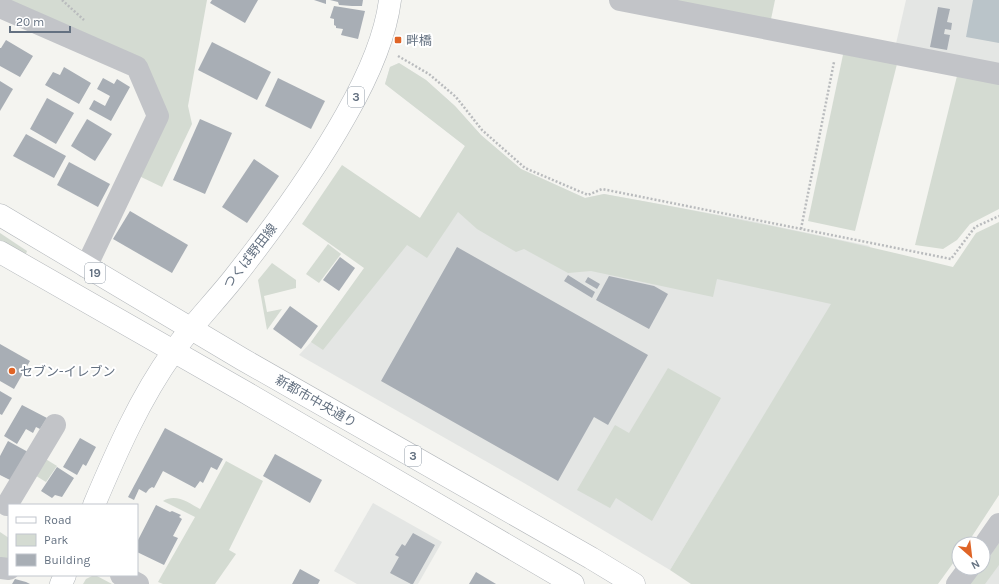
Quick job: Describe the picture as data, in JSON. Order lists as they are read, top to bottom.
{
  "streets": {
    "main road": [
      "3",
      "つくば野田線",
      "19",
      "新都市中央通り"
    ]
  },
  "crossings": [
    ["3", "つくば野田線"],
    ["3", "19"],
    ["つくば野田線", "19"],
    ["つくば野田線", "新都市中央通り"]
  ],
  "places": {
    "transit": ["畔橋"],
    "other": ["セブン-イレブン"]
  },
  "legend": ["Road", "Park", "Building"],
  "scale_bar": "20 m",
  "north": "bottom right"
}
